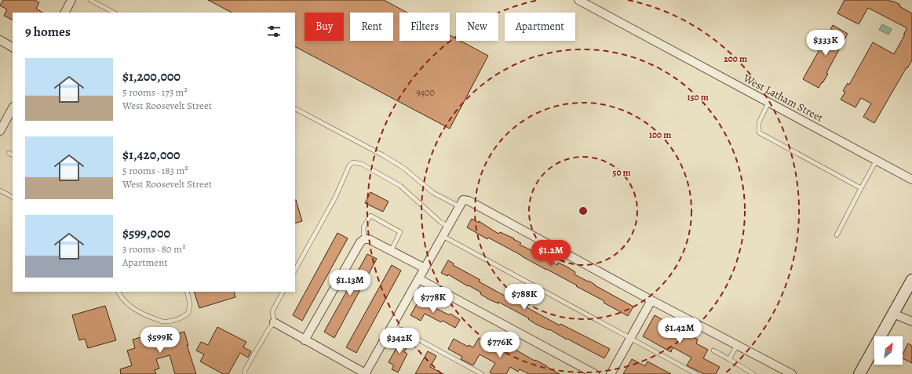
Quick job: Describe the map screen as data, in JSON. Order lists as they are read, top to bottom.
{
  "streets": {
    "street": ["West Latham Street"]
  },
  "house_numbers": ["9400"],
  "north": "top right",
  "page": {
    "chip": [
      "Buy",
      "Rent",
      "Filters",
      "New",
      "Apartment"
    ],
    "heading": "9 homes",
    "price": [
      "$333K",
      "$1.2M",
      "$1.13M",
      "$788K",
      "$778K",
      "$1.42M",
      "$599K",
      "$342K",
      "$776K"
    ],
    "list": [
      {
        "name": "$1,200,000",
        "note": "5 rooms · 173 m² · West Roosevelt Street"
      },
      {
        "name": "$1,420,000",
        "note": "5 rooms · 183 m² · West Roosevelt Street"
      },
      {
        "name": "$599,000",
        "note": "3 rooms · 80 m² · Apartment"
      }
    ]
  },
  "rings": [
    "200 m",
    "150 m",
    "100 m",
    "50 m"
  ]
}
